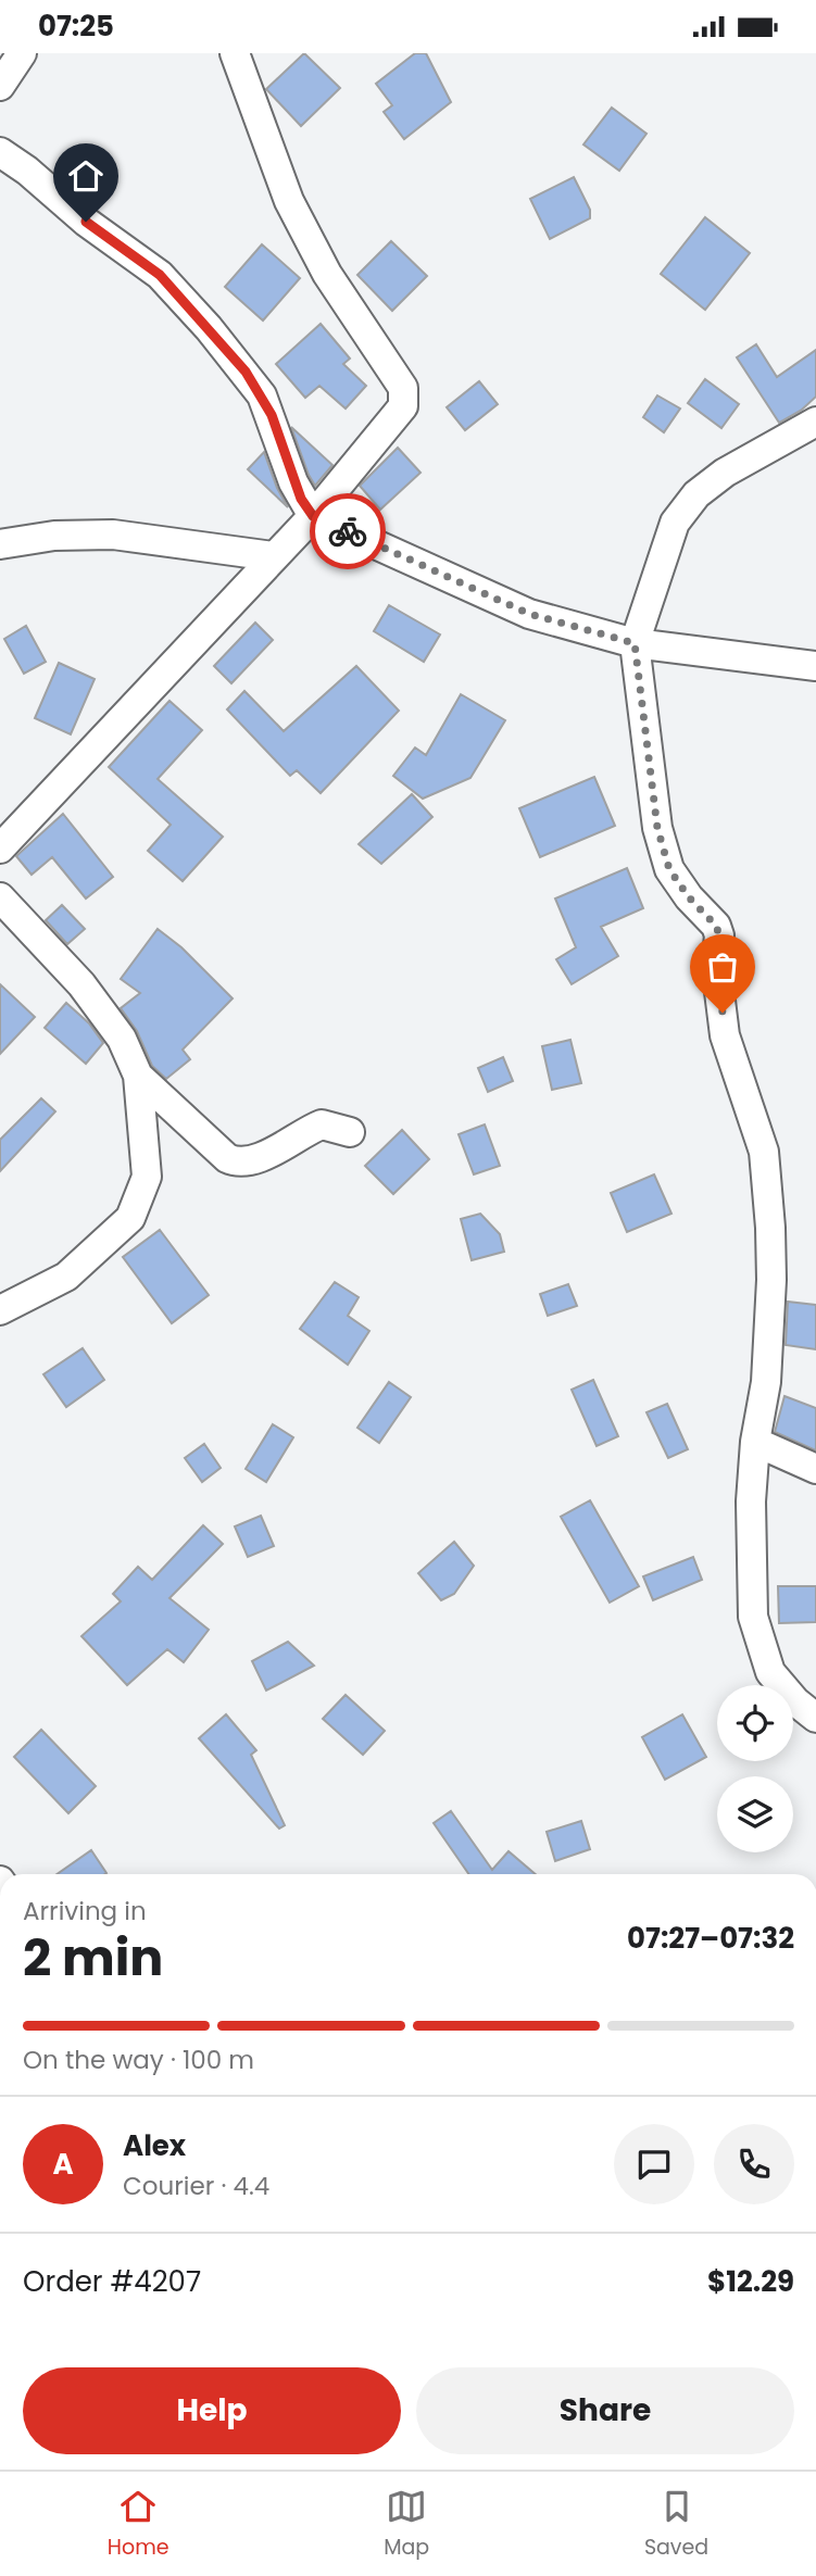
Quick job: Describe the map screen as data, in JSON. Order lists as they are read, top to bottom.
{
  "page": {
    "status": "07:25",
    "heading": ["2 min", "Arriving in", "07:27–07:32"],
    "panel": [
      "Alex",
      "Courier · 4.4",
      "Order #4207",
      "$12.29"
    ],
    "bar": "On the way · 100 m",
    "round": "A",
    "buttons": ["Help", "Share"],
    "tabs": ["Home", "Map", "Saved"]
  }
}
